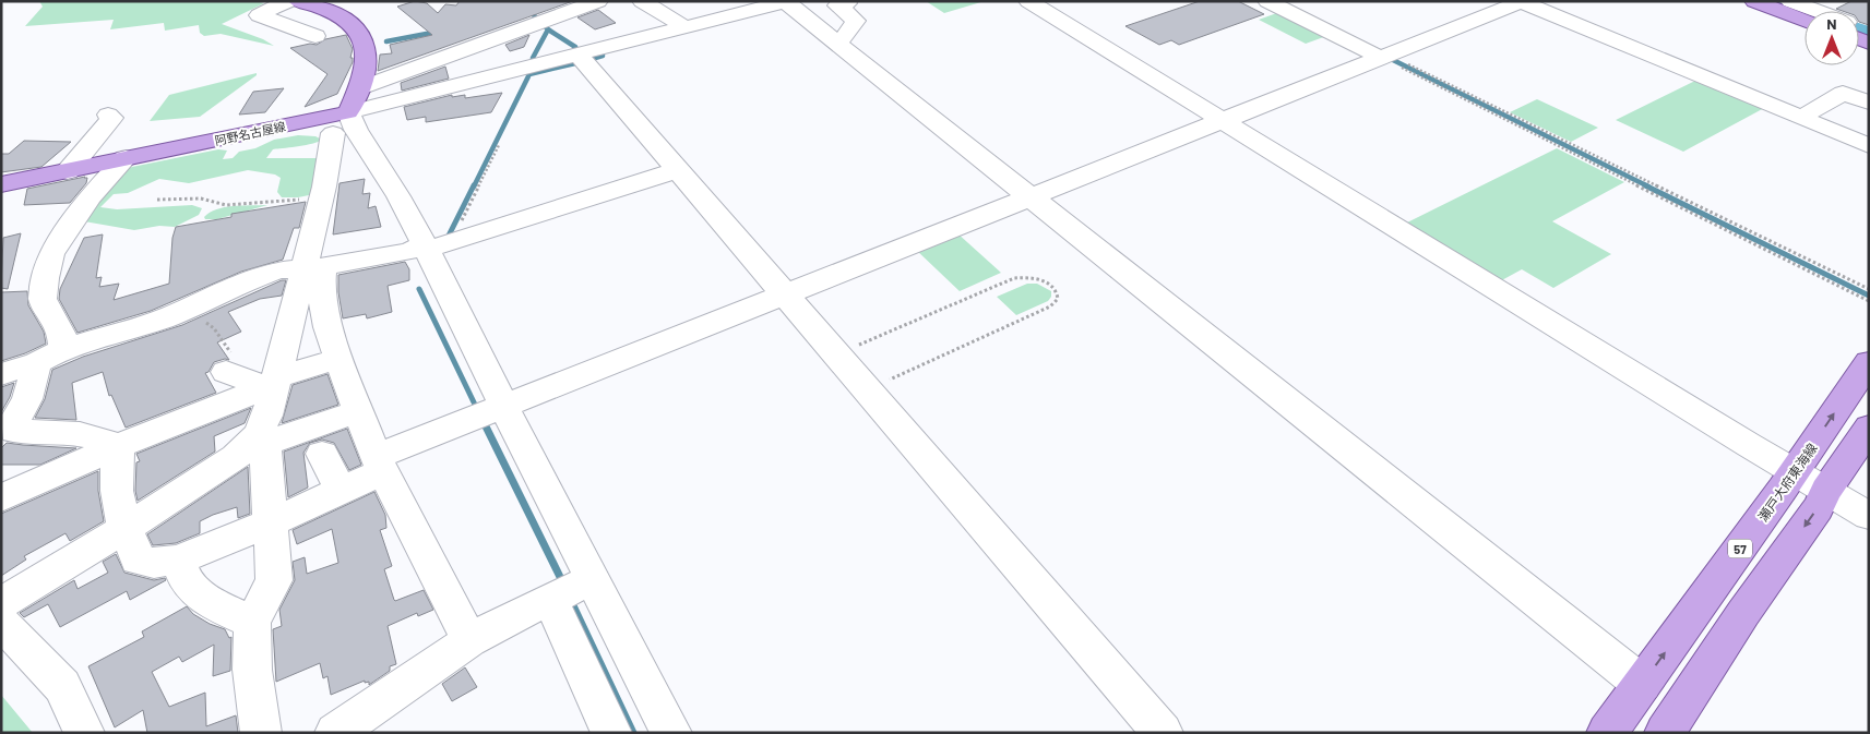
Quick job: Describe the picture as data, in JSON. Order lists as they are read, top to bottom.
{
  "streets": {
    "main road": ["阿野名古屋線", "瀬戸大府東海線", "57"]
  },
  "north": "top"
}
